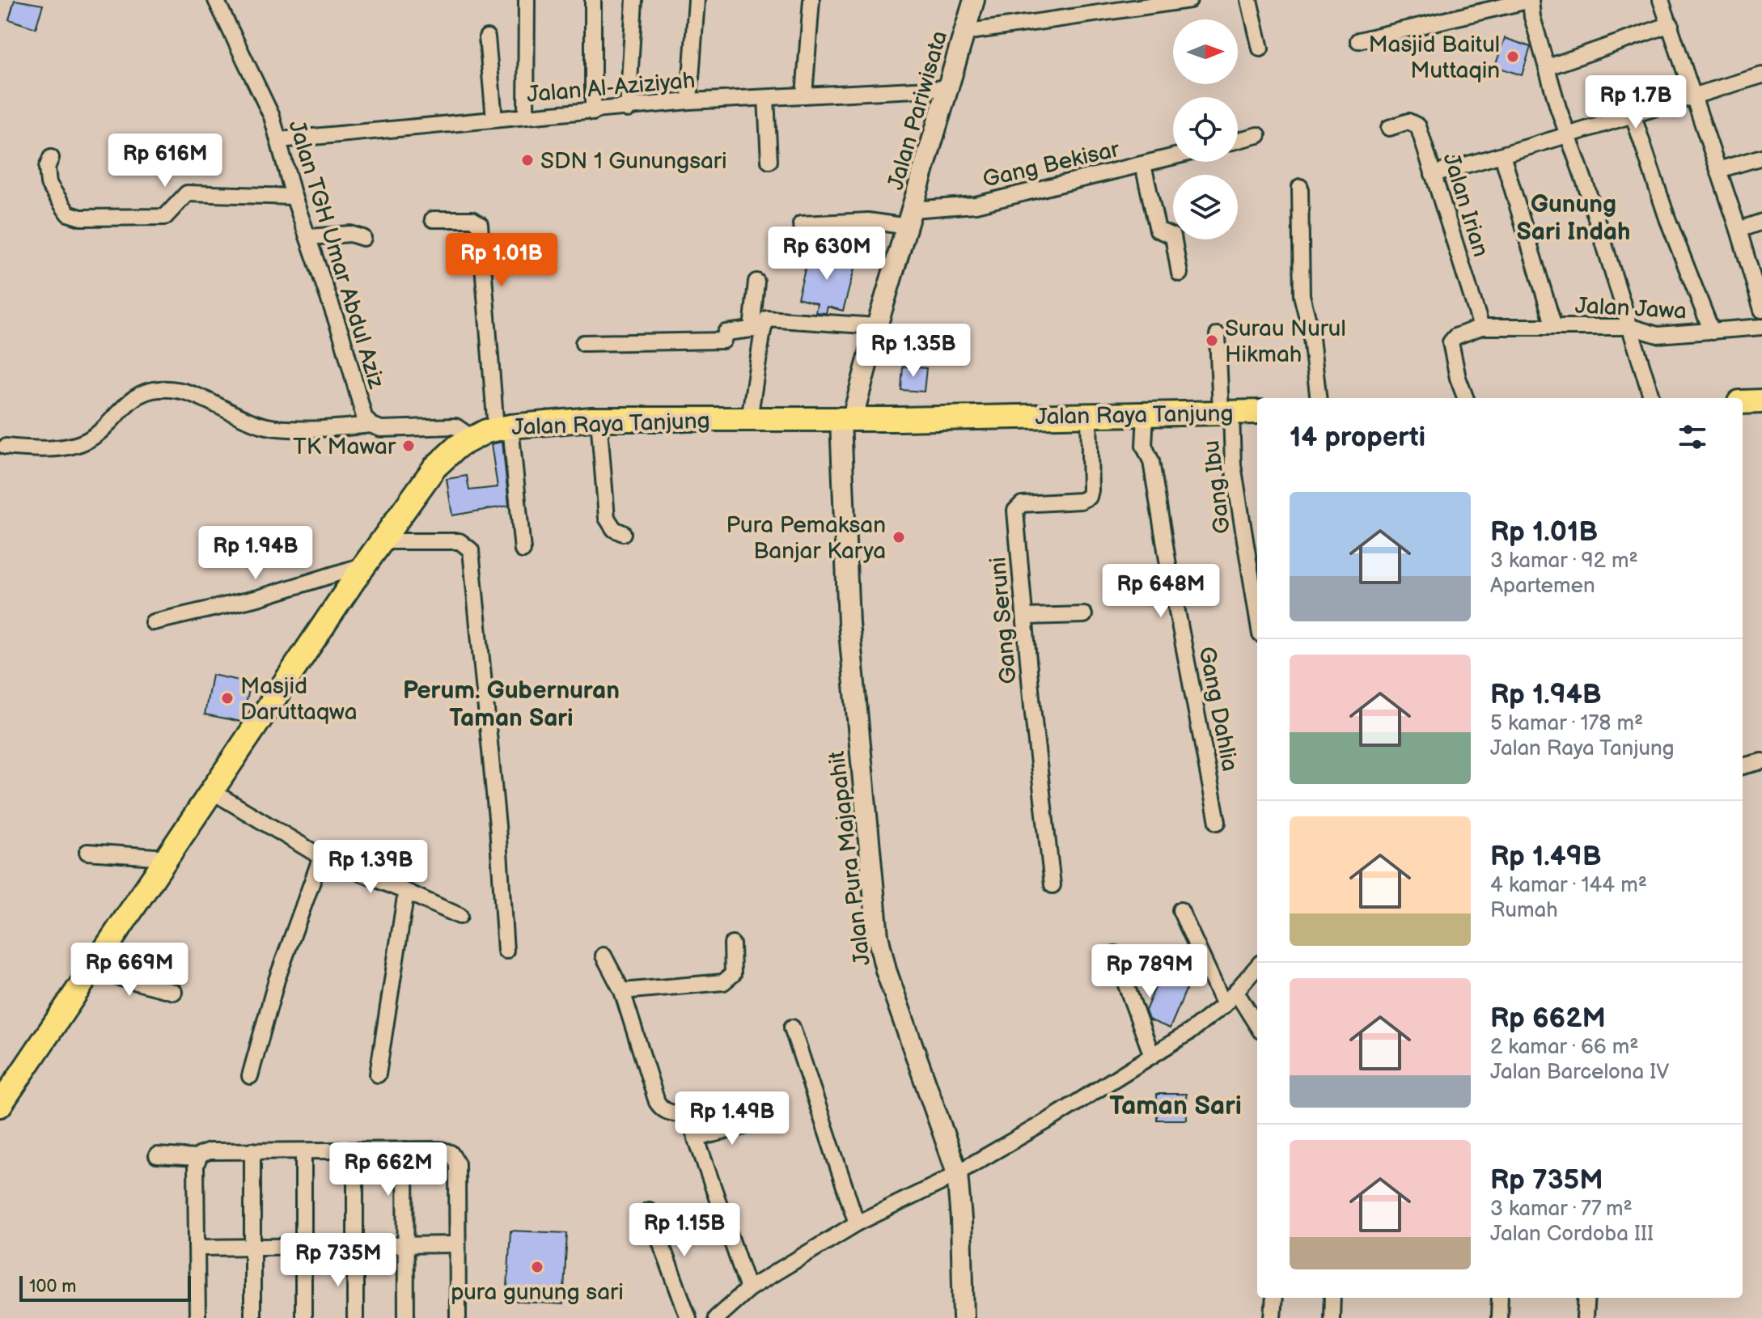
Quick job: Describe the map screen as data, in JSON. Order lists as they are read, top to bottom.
{
  "streets": {
    "main road": ["Jalan Raya Tanjung"],
    "street": [
      "Jalan Al-Aziziyah",
      "Jalan Pariwisata",
      "Gang Bekisar",
      "Jalan Irian",
      "Jalan TGH Umar Abdul Aziz",
      "Jalan Jawa",
      "Gang Ibu",
      "Gang Seruni",
      "Gang Dahlia",
      "Jalan Pura Majapahit"
    ]
  },
  "crossings": [
    ["Jalan Al-Aziziyah", "Jalan Pariwisata"],
    ["Jalan Al-Aziziyah", "Jalan TGH Umar Abdul Aziz"],
    ["Jalan Pariwisata", "Gang Bekisar"],
    ["Jalan Pariwisata", "Jalan Raya Tanjung"],
    ["Jalan Pariwisata", "Jalan Pura Majapahit"],
    ["Jalan Irian", "Jalan Jawa"],
    ["Jalan TGH Umar Abdul Aziz", "Jalan Raya Tanjung"],
    ["Jalan Raya Tanjung", "Gang Ibu"],
    ["Jalan Raya Tanjung", "Gang Seruni"],
    ["Jalan Raya Tanjung", "Gang Dahlia"],
    ["Jalan Raya Tanjung", "Jalan Pura Majapahit"]
  ],
  "districts": ["Gunung Sari Indah", "Perum. Gubernuran Taman Sari", "Taman Sari"],
  "places": [
    "Masjid Baitul Muttaqin",
    "SDN 1 Gunungsari",
    "Surau Nurul Hikmah",
    "TK Mawar",
    "Pura Pemaksan Banjar Karya",
    "Masjid Daruttaqwa",
    "pura gunung sari"
  ],
  "scale_bar": "100 m",
  "north": "right",
  "page": {
    "price": [
      "Rp 1.7B",
      "Rp 616M",
      "Rp 630M",
      "Rp 1.01B",
      "Rp 1.35B",
      "Rp 1.94B",
      "Rp 648M",
      "Rp 1.39B",
      "Rp 669M",
      "Rp 789M",
      "Rp 1.49B",
      "Rp 662M",
      "Rp 1.15B",
      "Rp 735M"
    ],
    "heading": "14 properti",
    "list": [
      {
        "name": "Rp 1.01B",
        "note": "3 kamar · 92 m² · Apartemen"
      },
      {
        "name": "Rp 1.94B",
        "note": "5 kamar · 178 m² · Jalan Raya Tanjung"
      },
      {
        "name": "Rp 1.49B",
        "note": "4 kamar · 144 m² · Rumah"
      },
      {
        "name": "Rp 662M",
        "note": "2 kamar · 66 m² · Jalan Barcelona IV"
      },
      {
        "name": "Rp 735M",
        "note": "3 kamar · 77 m² · Jalan Cordoba III"
      }
    ],
    "scale": "100 m"
  }
}
